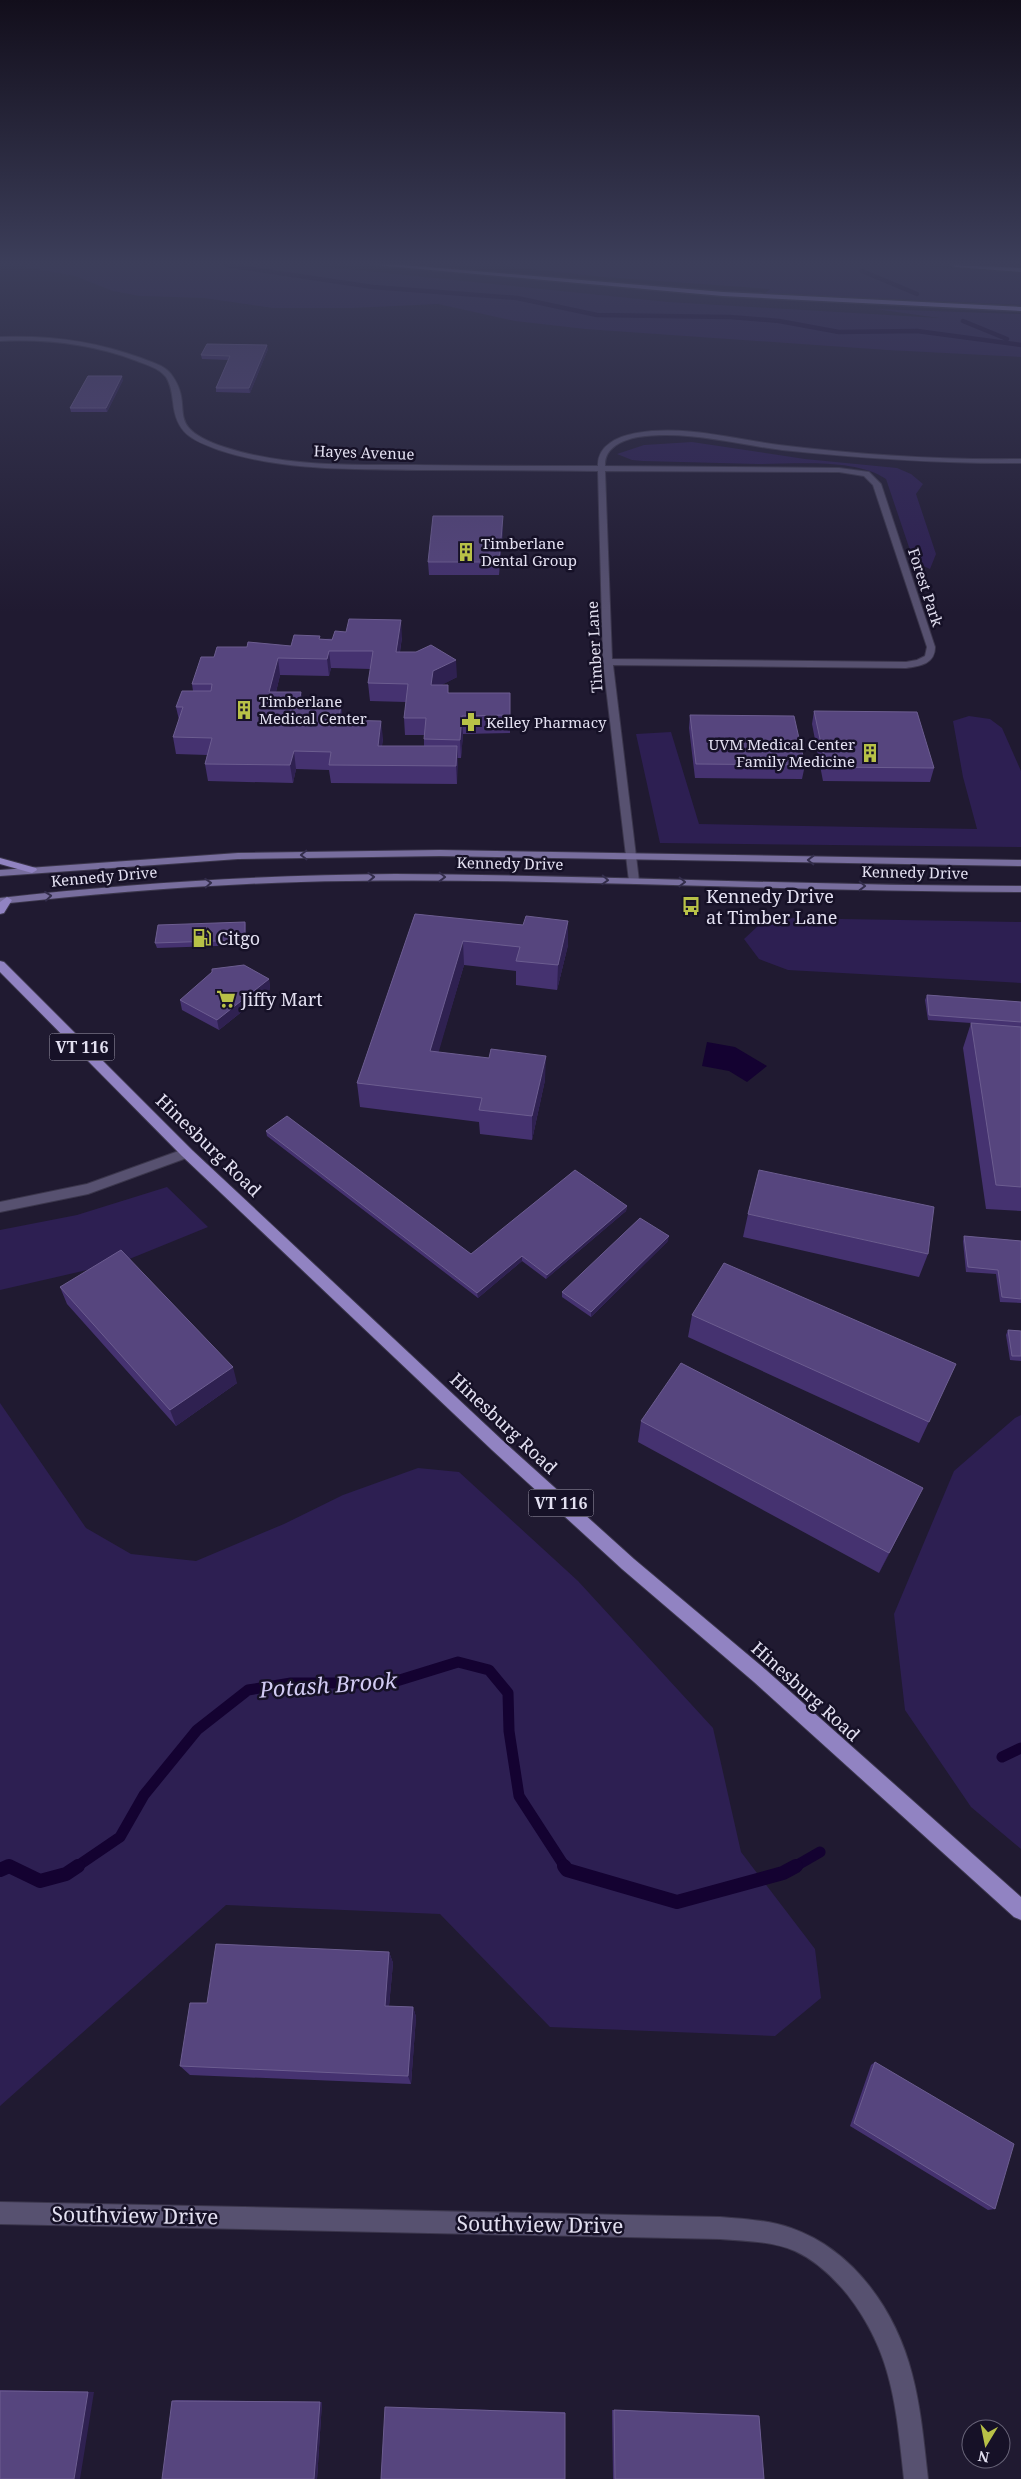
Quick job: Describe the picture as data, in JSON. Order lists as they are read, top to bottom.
{
  "streets": {
    "main road": ["Kennedy Drive", "VT 116", "Hinesburg Road"],
    "street": [
      "Hayes Avenue",
      "Forest Park",
      "Timber Lane",
      "Southview Drive"
    ]
  },
  "crossings": [
    ["Hayes Avenue", "Forest Park"],
    ["Hayes Avenue", "Timber Lane"],
    ["Forest Park", "Timber Lane"],
    ["Timber Lane", "Kennedy Drive"]
  ],
  "water": ["Potash Brook"],
  "places": {
    "building": ["Timberlane Dental Group", "Timberlane Medical Center", "UVM Medical Center Family Medicine"],
    "pharmacy": ["Kelley Pharmacy"],
    "bus stop": ["Kennedy Drive at Timber Lane"],
    "fuel station": ["Citgo"],
    "supermarket": ["Jiffy Mart"]
  },
  "north": "bottom"
}
